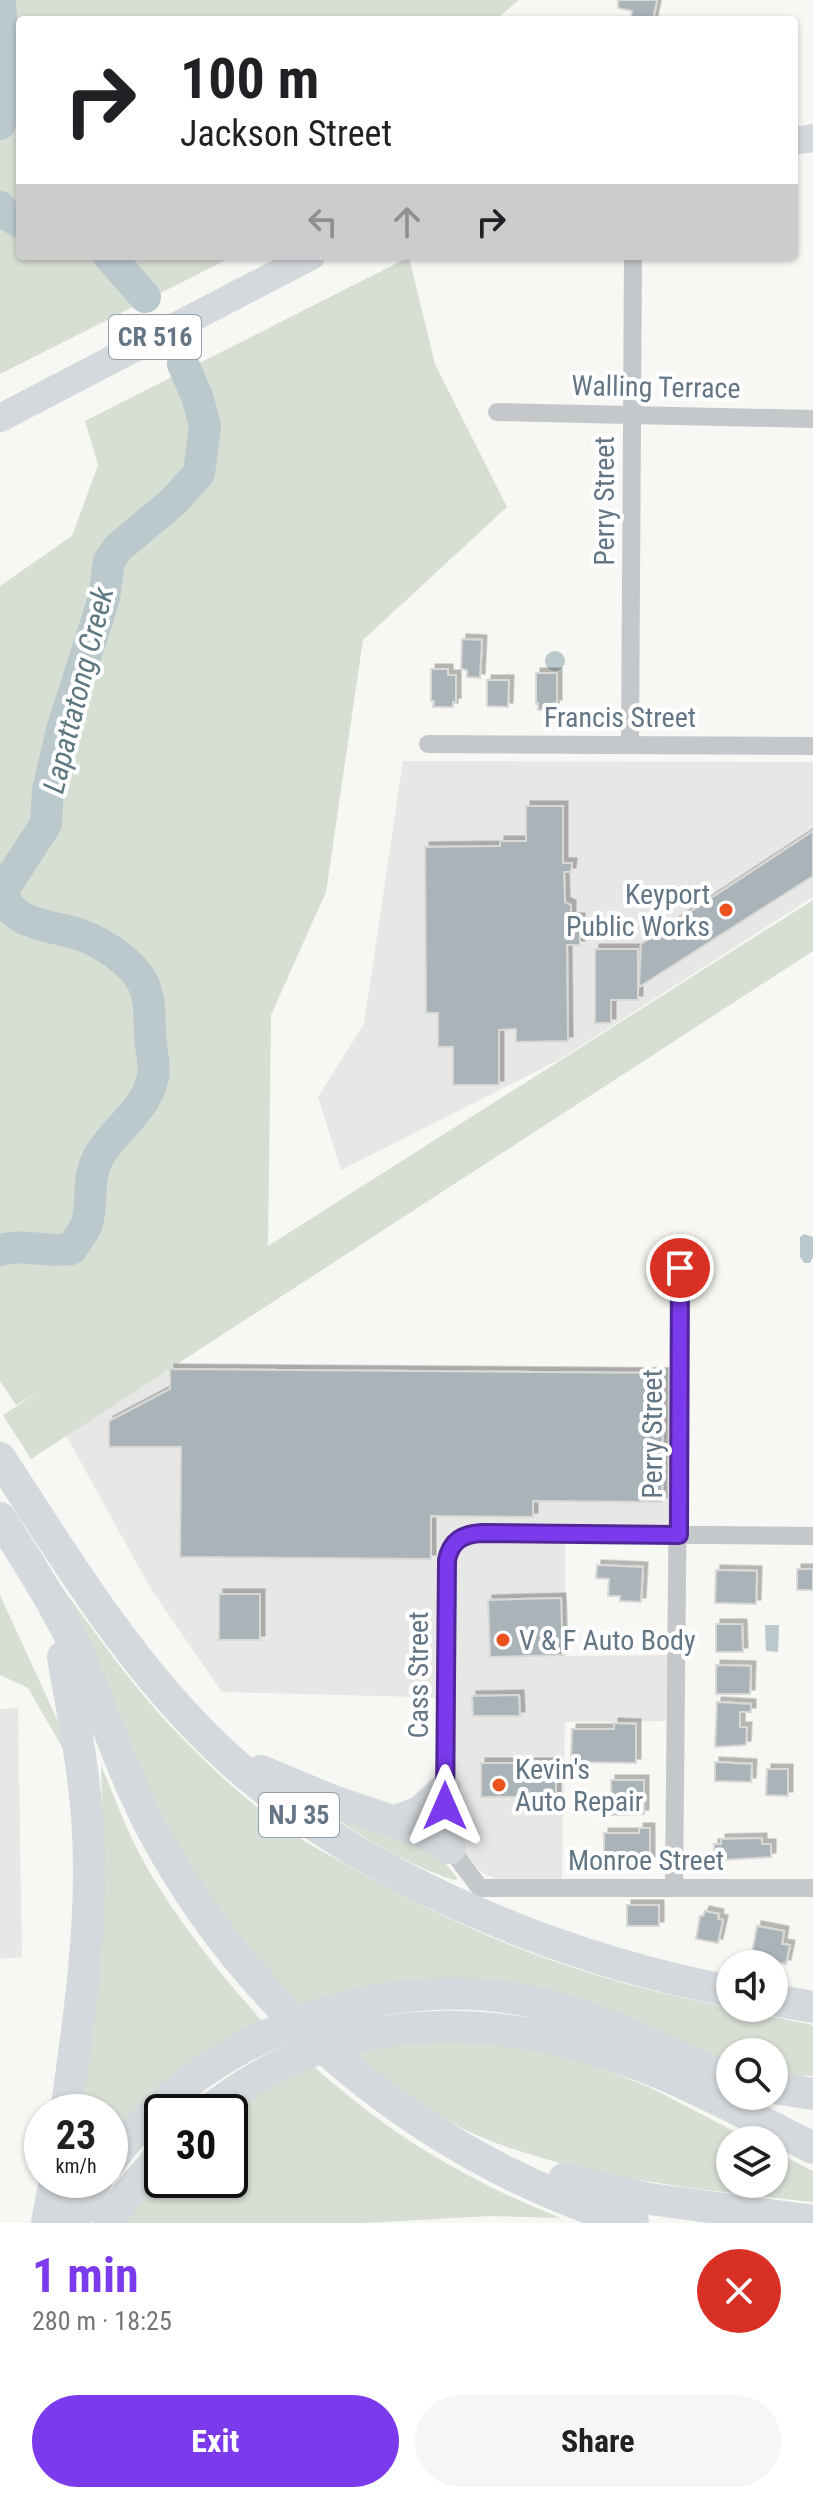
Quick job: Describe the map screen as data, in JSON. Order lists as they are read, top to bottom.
{
  "streets": {
    "highway": ["NJ 35"],
    "main road": ["CR 516"],
    "street": [
      "Walling Terrace",
      "Perry Street",
      "Francis Street",
      "Cass Street",
      "Monroe Street"
    ]
  },
  "crossings": [
    ["Walling Terrace", "Perry Street"],
    ["Perry Street", "Francis Street"],
    ["Perry Street", "Cass Street"],
    ["Perry Street", "Monroe Street"],
    ["NJ 35", "Monroe Street"]
  ],
  "water": ["Lapattatong Creek"],
  "places": ["Keyport Public Works", "V & F Auto Body", "Kevin's Auto Repair"],
  "page": {
    "turn": ["100 m", "Jackson Street"],
    "speed": "23 km/h",
    "limit": "30",
    "heading": ["1 min", "280 m · 18:25"],
    "buttons": ["Exit", "Share"]
  }
}
